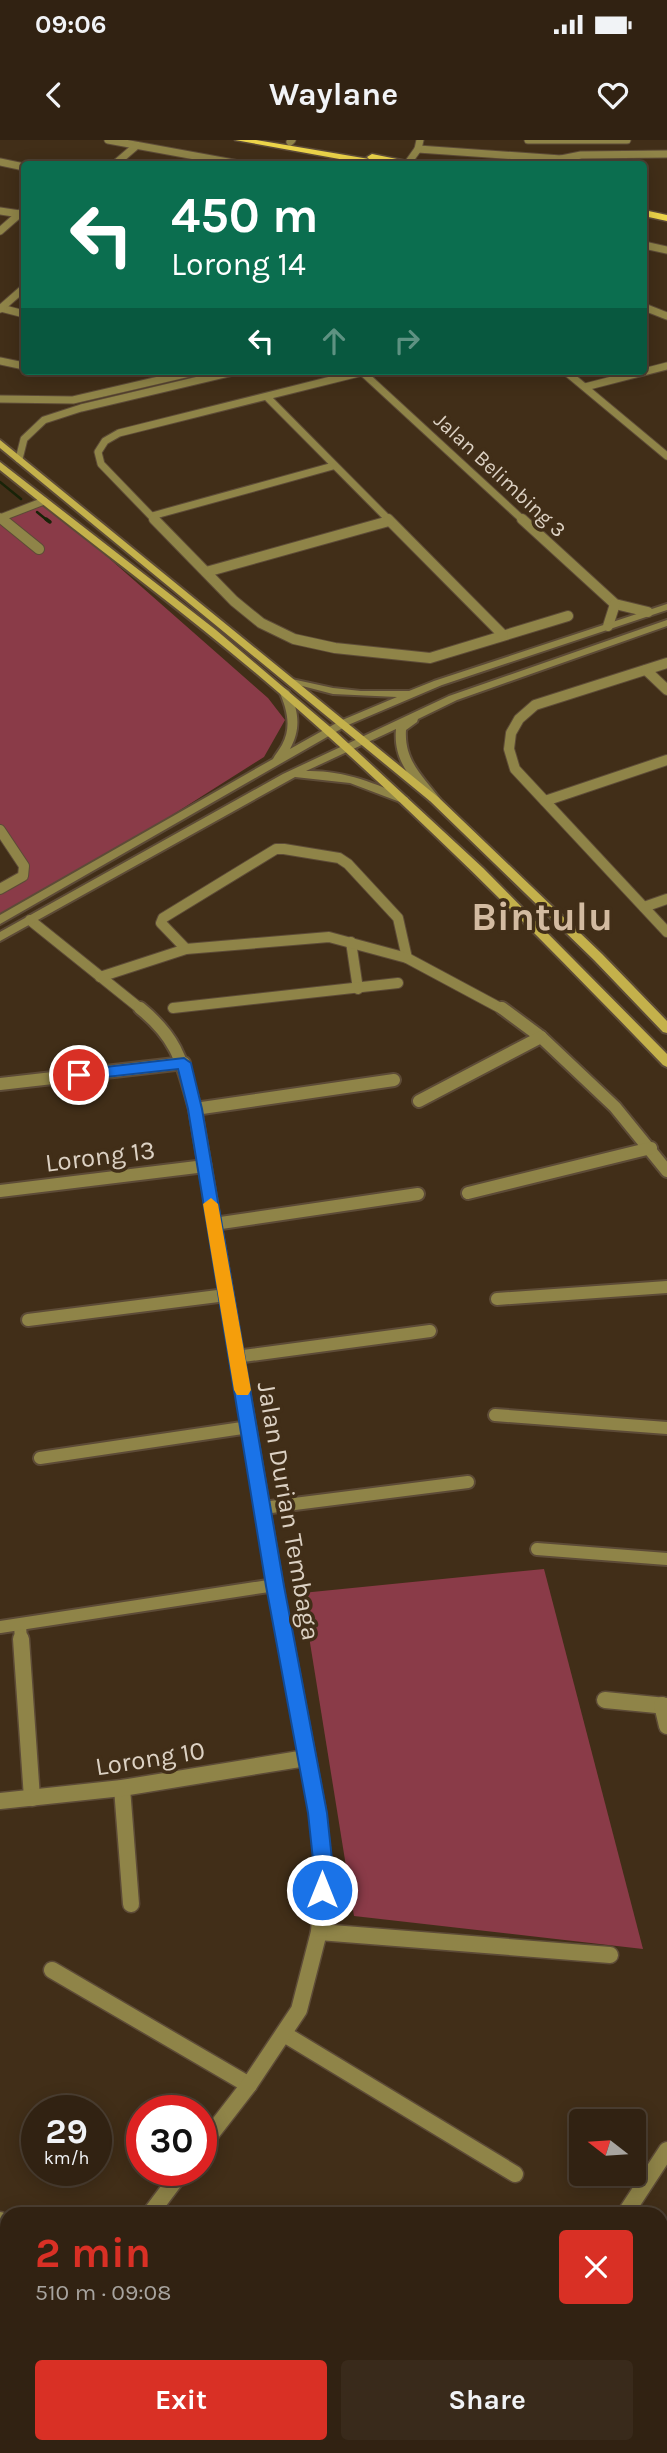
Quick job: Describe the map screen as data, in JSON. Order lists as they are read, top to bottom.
{
  "streets": {
    "street": [
      "Jalan Belimbing 3",
      "Lorong 13",
      "Jalan Durian Tembaga",
      "Lorong 10"
    ]
  },
  "crossings": [
    ["Lorong 13", "Jalan Durian Tembaga"],
    ["Jalan Durian Tembaga", "Lorong 10"]
  ],
  "districts": ["Bintulu"],
  "north": "left",
  "page": {
    "status": "09:06",
    "header": "Waylane",
    "turn": ["450 m", "Lorong 14"],
    "speed": "29 km/h",
    "limit": "30",
    "heading": ["2 min", "510 m · 09:08"],
    "buttons": ["Exit", "Share"]
  }
}
